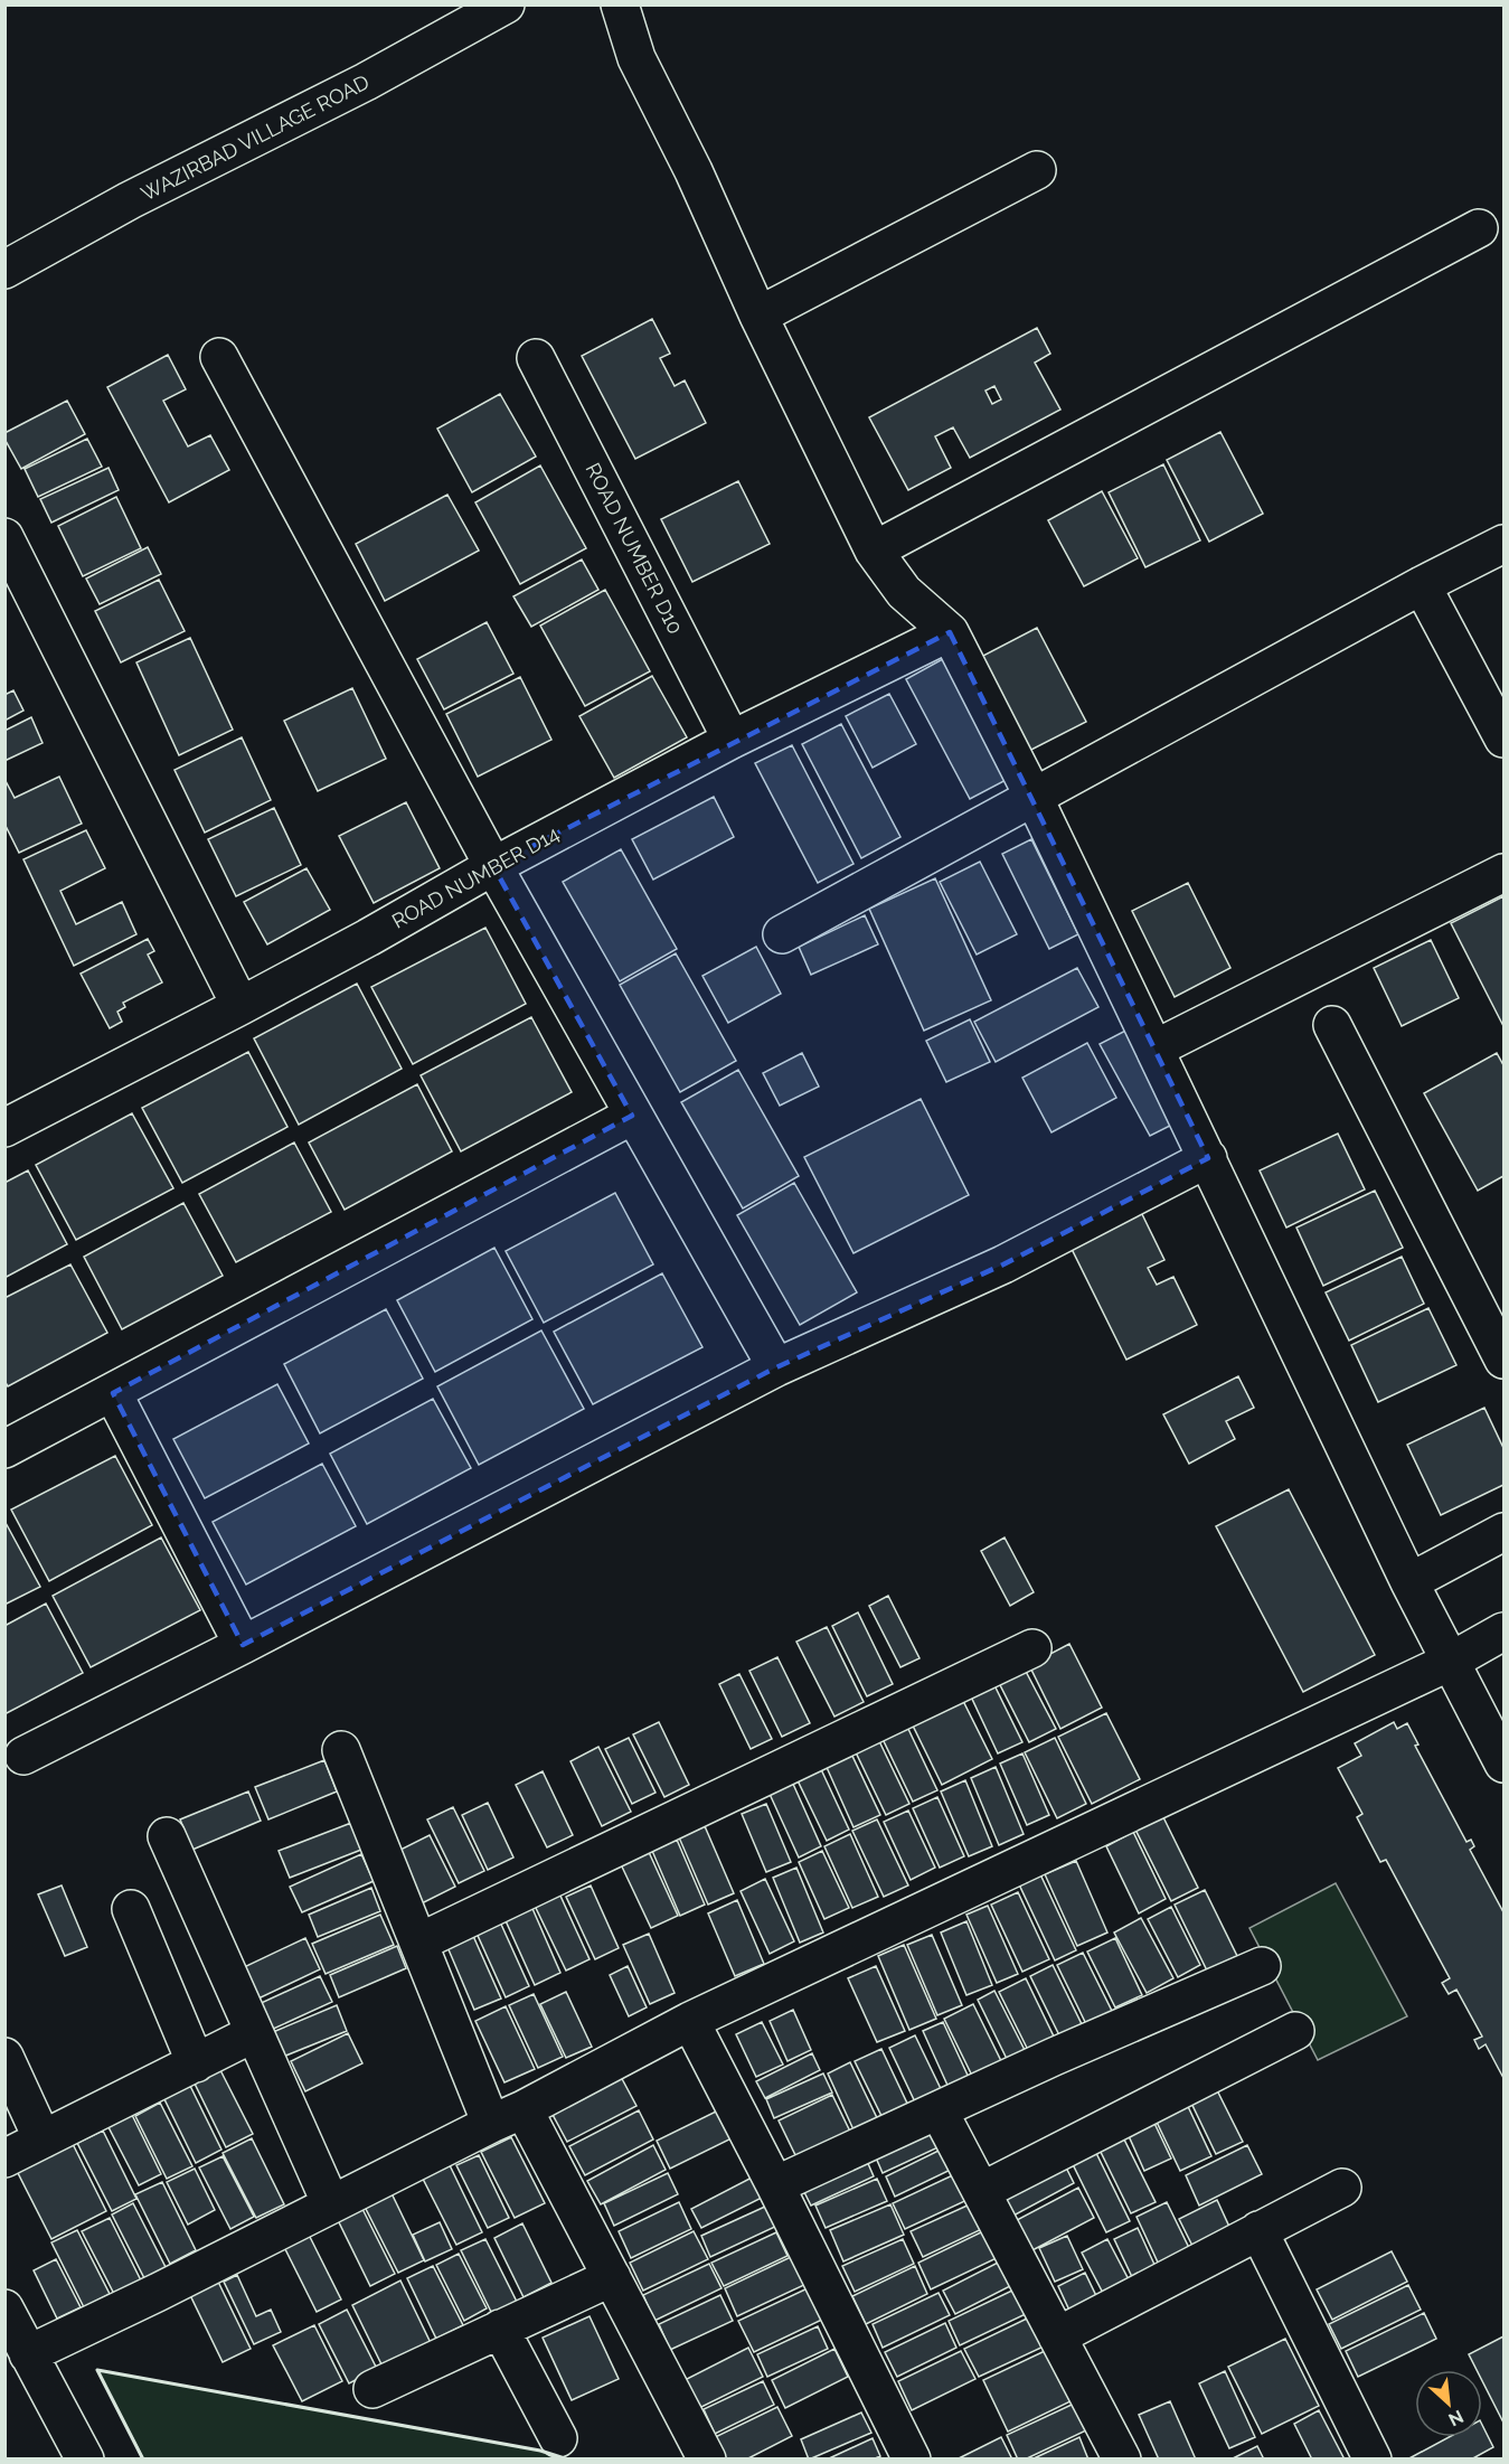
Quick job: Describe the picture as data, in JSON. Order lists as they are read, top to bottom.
{
  "streets": {
    "street": ["WAZIRBAD VILLAGE ROAD", "ROAD NUMBER D10", "ROAD NUMBER D14"]
  },
  "crossings": [
    ["ROAD NUMBER D10", "ROAD NUMBER D14"]
  ],
  "north": "bottom right"
}
